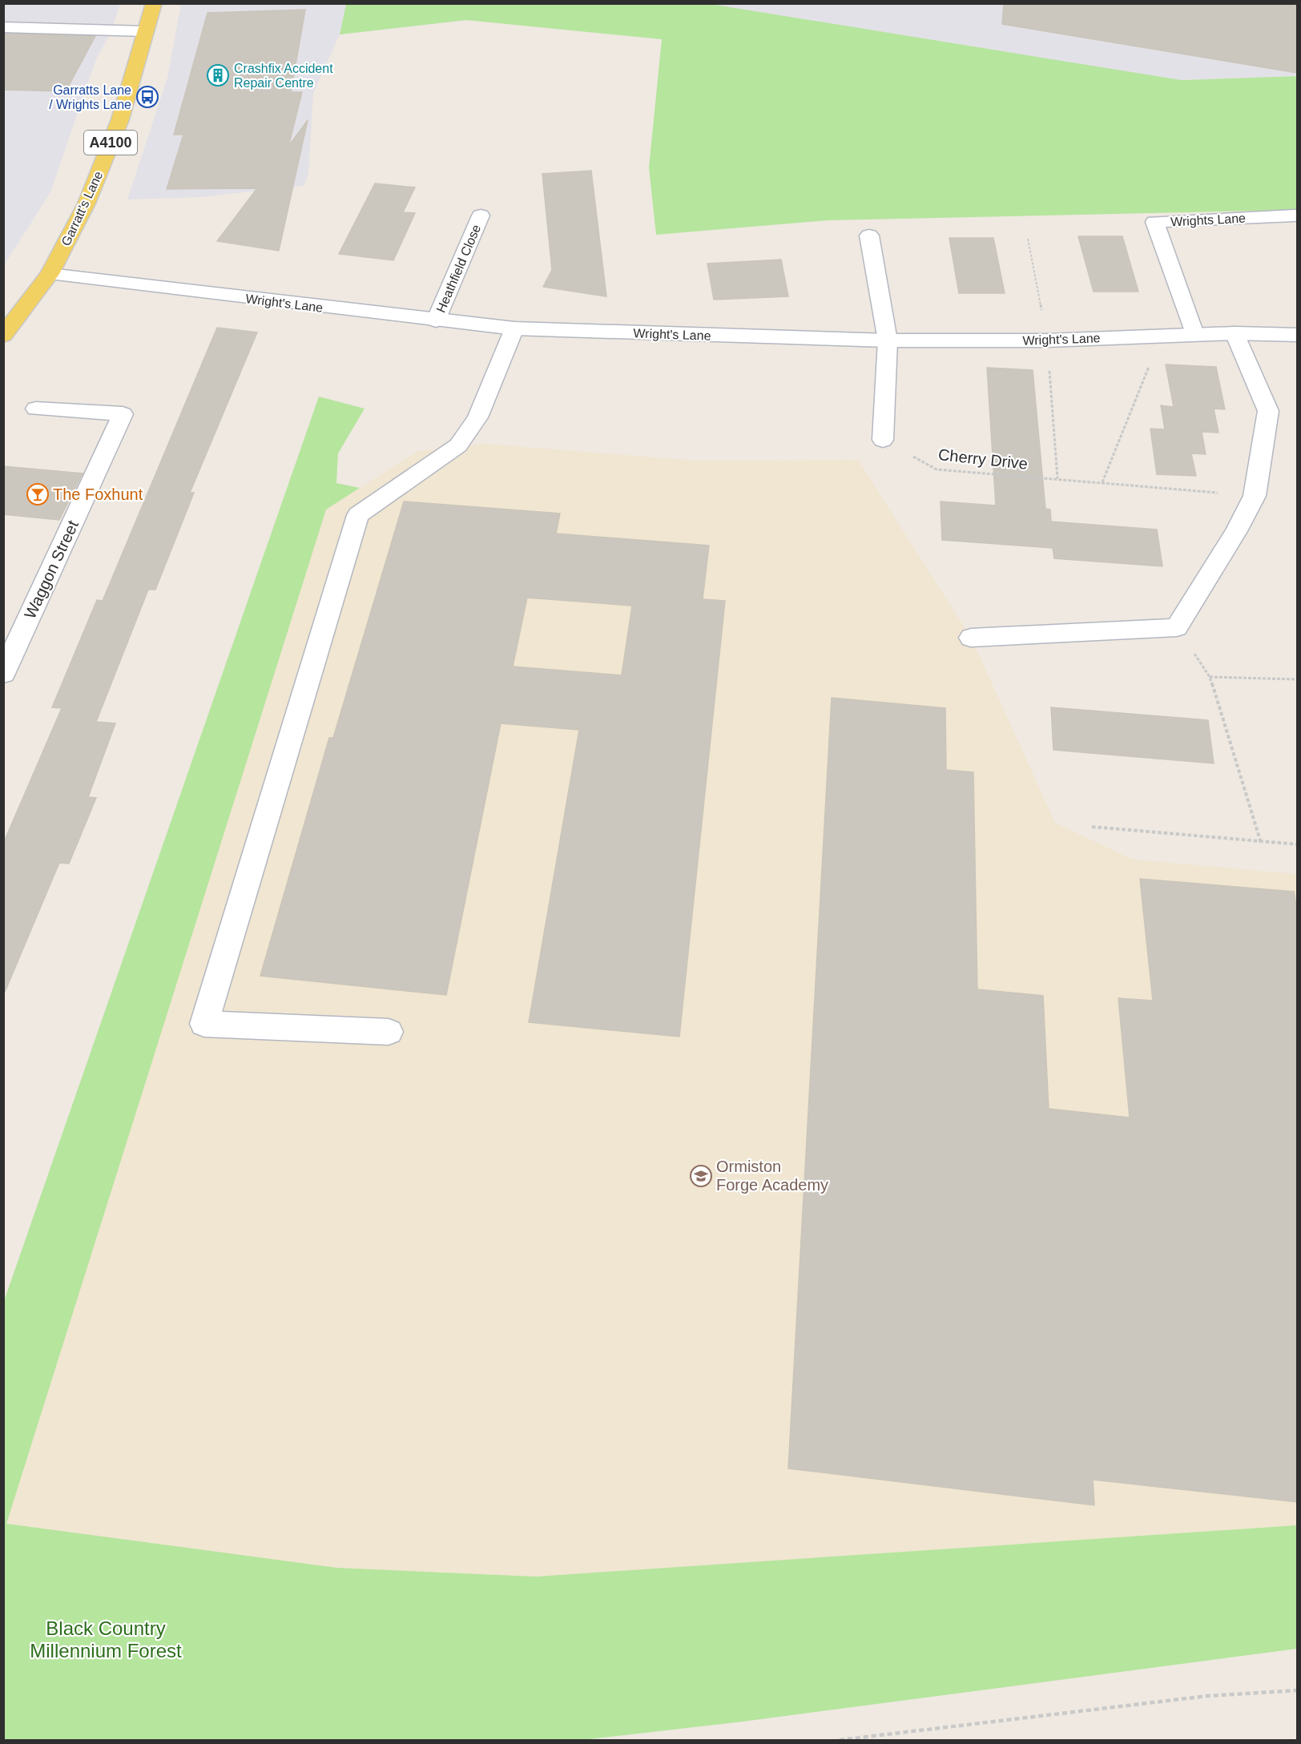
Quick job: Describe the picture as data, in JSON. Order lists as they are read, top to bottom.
{
  "streets": {
    "main road": ["A4100", "Garratt's Lane"],
    "street": [
      "Wrights Lane",
      "Heathfield Close",
      "Wright's Lane",
      "Waggon Street"
    ],
    "path": ["Cherry Drive"]
  },
  "crossings": [
    ["A4100", "Garratt's Lane"],
    ["A4100", "Wright's Lane"],
    ["Garratt's Lane", "Wright's Lane"],
    ["Wrights Lane", "Wright's Lane"],
    ["Heathfield Close", "Wright's Lane"]
  ],
  "parks": ["Black Country Millennium Forest"],
  "places": {
    "building": ["Crashfix Accident Repair Centre"],
    "bus stop": ["Garratts Lane / Wrights Lane"],
    "bar": ["The Foxhunt"],
    "school or university": ["Ormiston Forge Academy"]
  }
}
